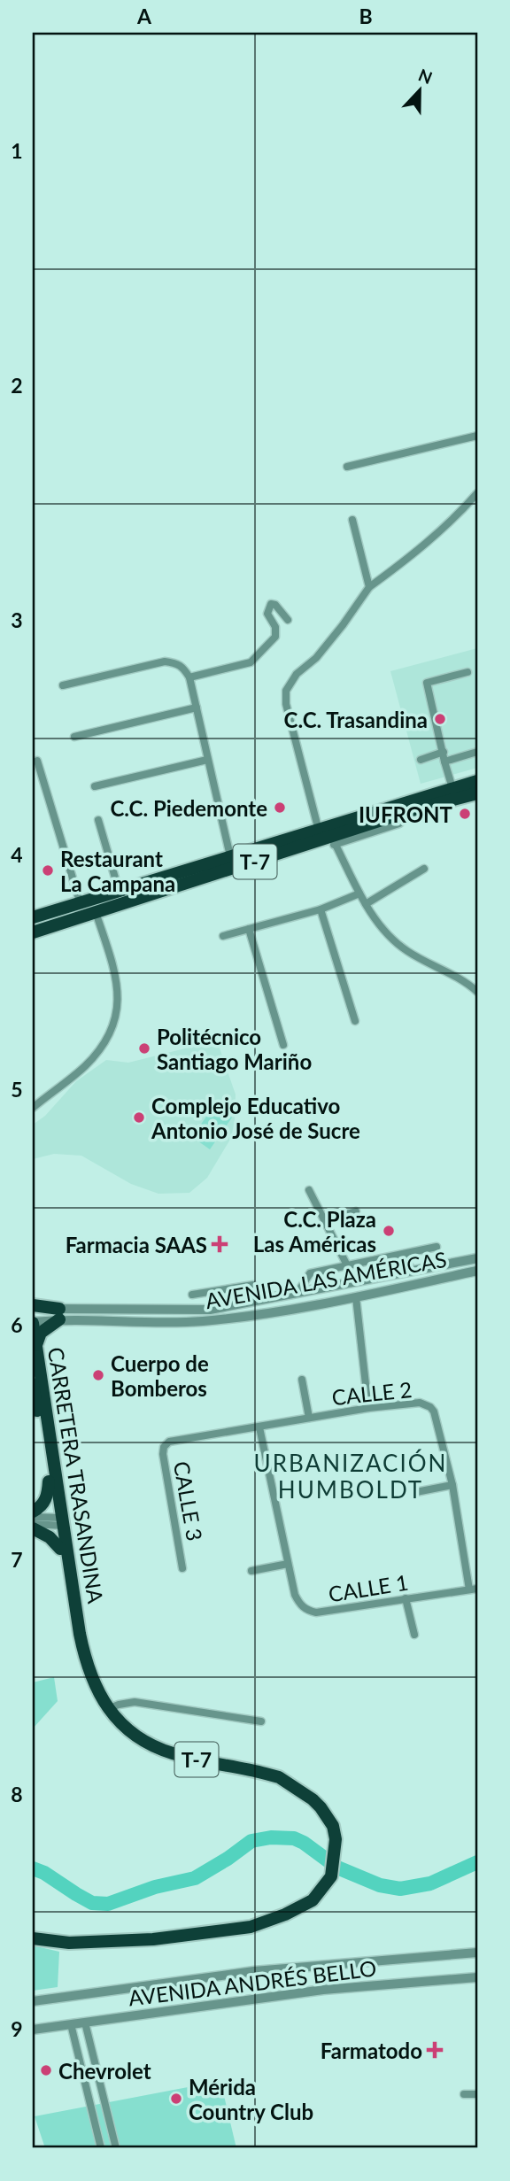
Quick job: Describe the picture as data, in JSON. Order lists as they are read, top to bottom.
{
  "streets": {
    "highway": ["T-7", "CARRETERA TRASANDINA"],
    "street": [
      "AVENIDA LAS AMÉRICAS",
      "CALLE 2",
      "CALLE 3",
      "CALLE 1",
      "AVENIDA ANDRÉS BELLO"
    ]
  },
  "crossings": [
    ["AVENIDA LAS AMÉRICAS", "CARRETERA TRASANDINA"],
    ["CALLE 2", "CALLE 3"],
    ["CALLE 2", "CALLE 1"]
  ],
  "districts": ["URBANIZACIÓN HUMBOLDT"],
  "places": {
    "other": [
      "C.C. Trasandina",
      "C.C. Piedemonte",
      "IUFRONT",
      "Restaurant La Campana",
      "Politécnico Santiago Mariño",
      "Complejo Educativo Antonio José de Sucre",
      "C.C. Plaza Las Américas",
      "Cuerpo de Bomberos",
      "Chevrolet",
      "Mérida Country Club"
    ],
    "health": ["Farmacia SAAS", "Farmatodo"]
  },
  "north": "top",
  "grid": {
    "columns": ["A", "B"],
    "rows": [
      "1",
      "2",
      "3",
      "4",
      "5",
      "6",
      "7",
      "8",
      "9"
    ]
  }
}
